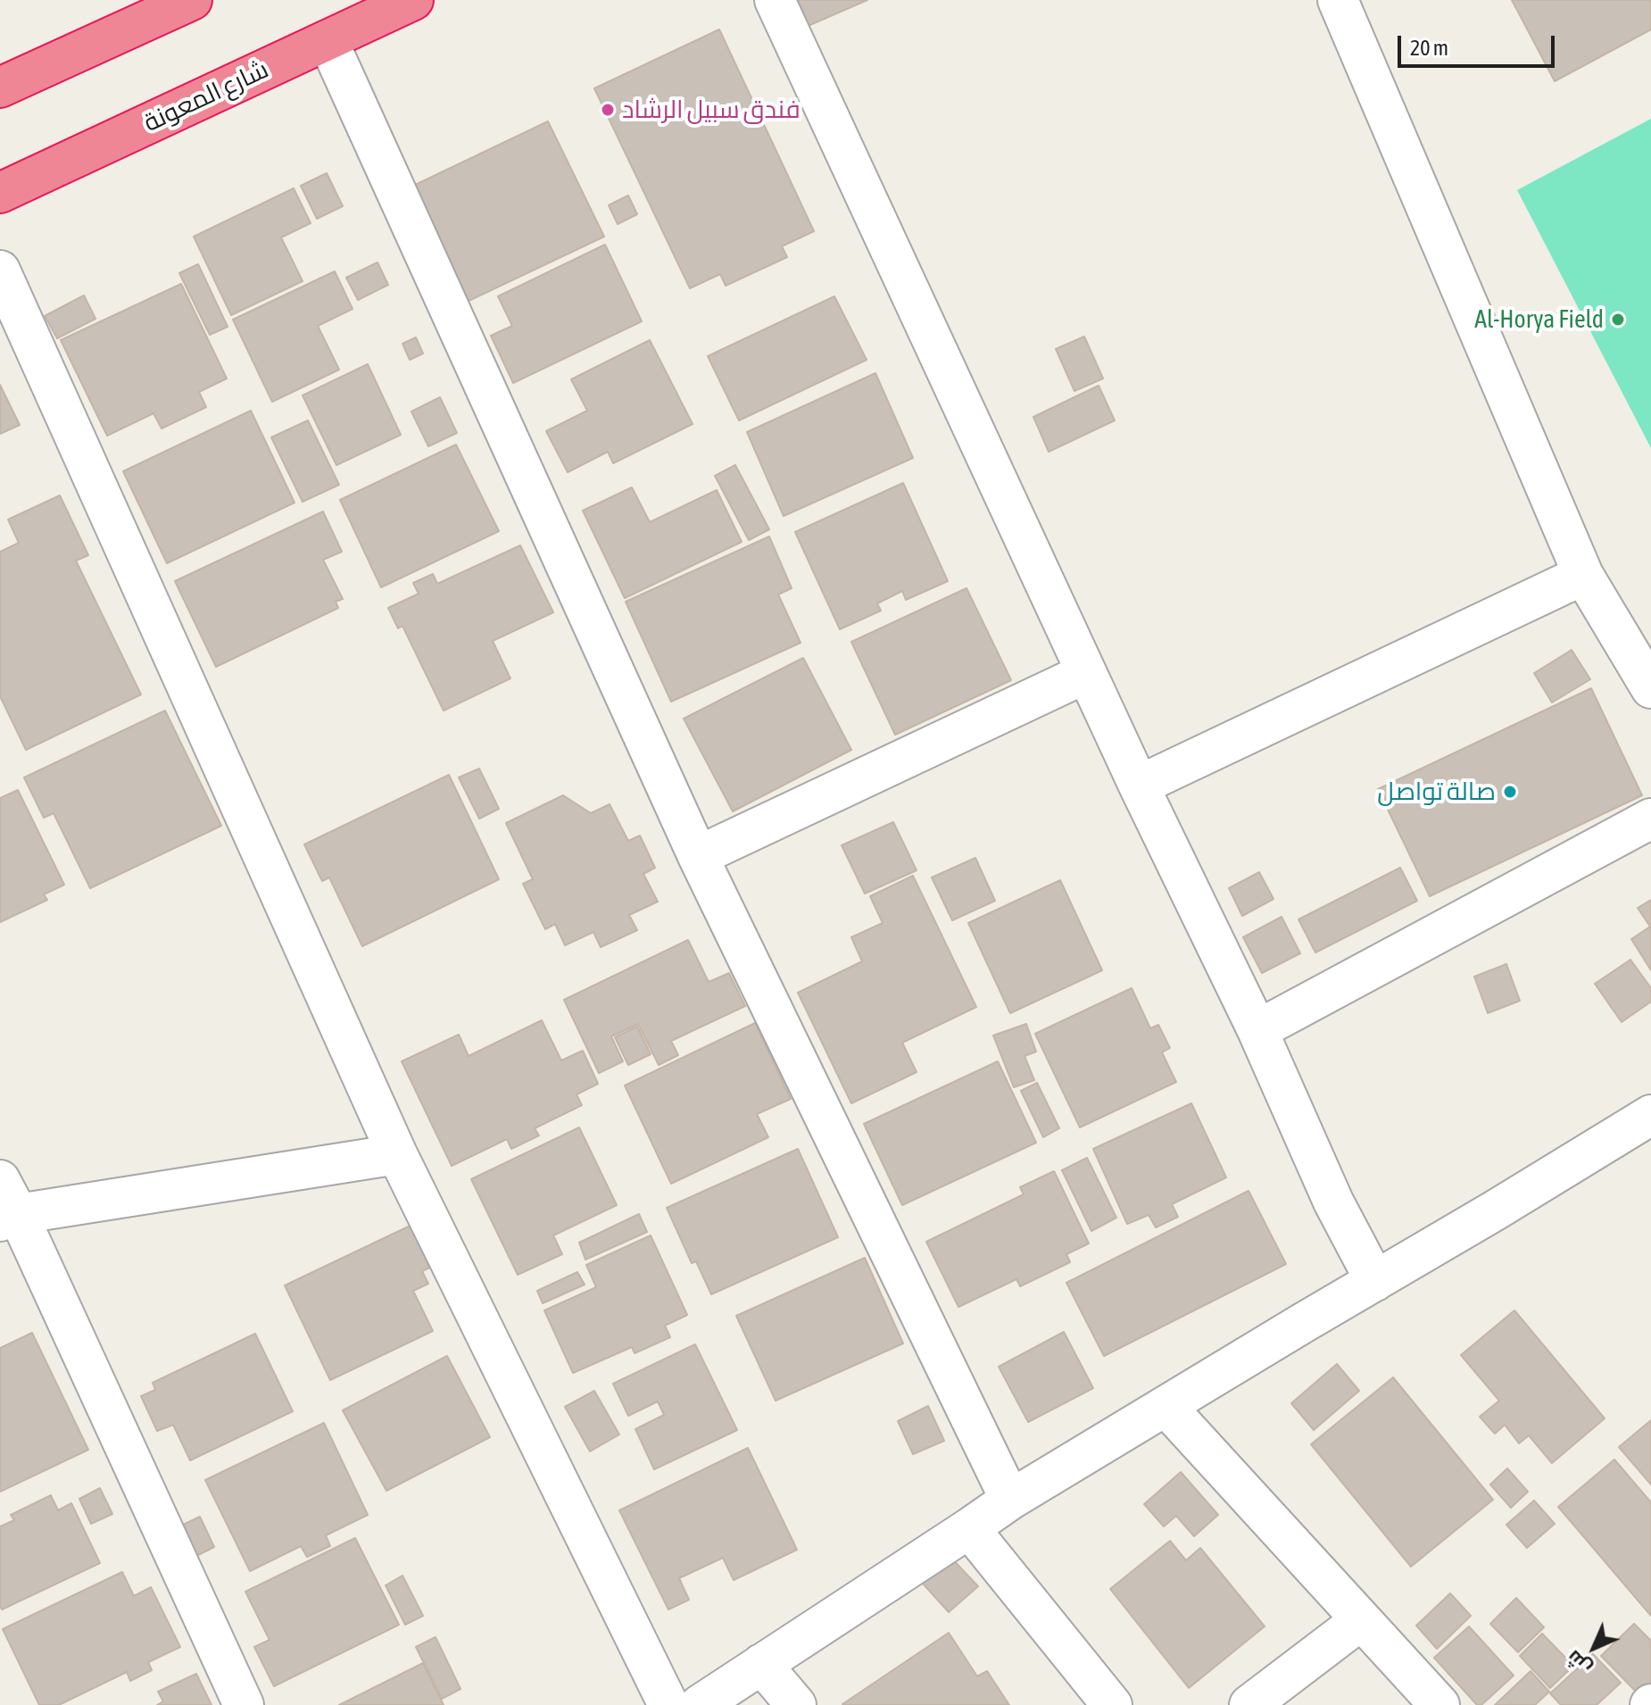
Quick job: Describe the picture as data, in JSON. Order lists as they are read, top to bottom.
{
  "streets": {
    "highway": ["شارع المعونة"]
  },
  "places": ["فندق سبيل الرشاد", "Al-Horya Field", "صالة تواصل"],
  "scale_bar": "20 m",
  "north": "bottom left"
}
